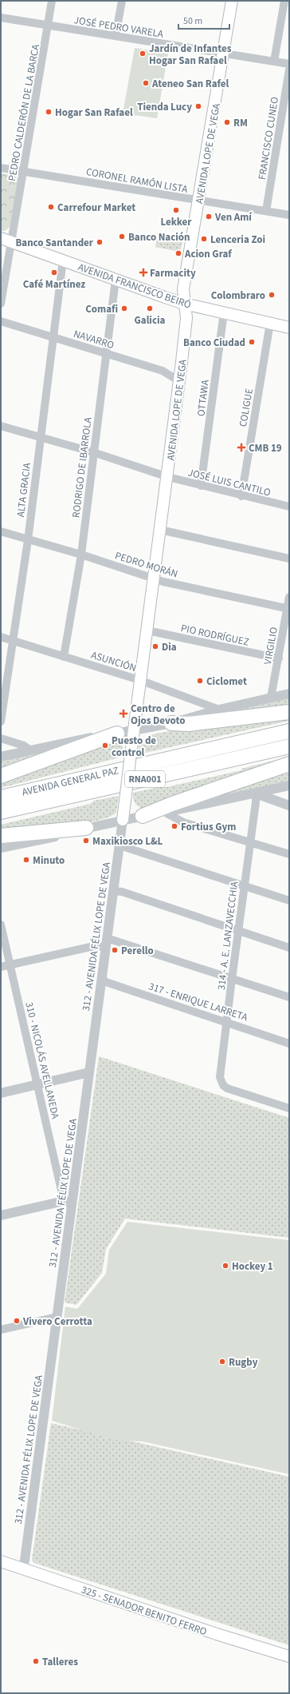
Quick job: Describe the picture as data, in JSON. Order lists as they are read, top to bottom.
{
  "streets": {
    "highway": ["RNA001", "AVENIDA GENERAL PAZ"],
    "main road": ["AVENIDA LOPE DE VEGA", "AVENIDA FRANCISCO BEIRÓ", "325 - SENADOR BENITO FERRO"],
    "street": [
      "JOSÉ PEDRO VARELA",
      "PEDRO CALDERÓN DE LA BARCA",
      "FRANCISCO CUNEO",
      "CORONEL RAMÓN LISTA",
      "NAVARRO",
      "OTTAWA",
      "COLIGUE",
      "RODRIGO DE IBARROLA",
      "JOSÉ LUIS CANTILO",
      "ALTA GRACIA",
      "PEDRO MORÁN",
      "PIO RODRÍGUEZ",
      "VIRGILIO",
      "ASUNCIÓN",
      "314 - A. E. LANZAVECCHIA",
      "312 - AVENIDA FÉLIX LOPE DE VEGA",
      "317 - ENRIQUE LARRETA",
      "310 - NICOLÁS AVELLANEDA"
    ]
  },
  "crossings": [
    ["JOSÉ PEDRO VARELA", "PEDRO CALDERÓN DE LA BARCA"],
    ["JOSÉ PEDRO VARELA", "AVENIDA LOPE DE VEGA"],
    ["PEDRO CALDERÓN DE LA BARCA", "CORONEL RAMÓN LISTA"],
    ["PEDRO CALDERÓN DE LA BARCA", "AVENIDA FRANCISCO BEIRÓ"],
    ["FRANCISCO CUNEO", "CORONEL RAMÓN LISTA"],
    ["AVENIDA LOPE DE VEGA", "CORONEL RAMÓN LISTA"],
    ["AVENIDA LOPE DE VEGA", "AVENIDA FRANCISCO BEIRÓ"],
    ["AVENIDA LOPE DE VEGA", "NAVARRO"],
    ["AVENIDA LOPE DE VEGA", "JOSÉ LUIS CANTILO"],
    ["AVENIDA LOPE DE VEGA", "PEDRO MORÁN"],
    ["AVENIDA LOPE DE VEGA", "PIO RODRÍGUEZ"],
    ["AVENIDA LOPE DE VEGA", "ASUNCIÓN"],
    ["AVENIDA LOPE DE VEGA", "312 - AVENIDA FÉLIX LOPE DE VEGA"],
    ["AVENIDA FRANCISCO BEIRÓ", "OTTAWA"],
    ["AVENIDA FRANCISCO BEIRÓ", "COLIGUE"],
    ["AVENIDA FRANCISCO BEIRÓ", "RODRIGO DE IBARROLA"],
    ["AVENIDA FRANCISCO BEIRÓ", "ALTA GRACIA"],
    ["NAVARRO", "RODRIGO DE IBARROLA"],
    ["NAVARRO", "ALTA GRACIA"],
    ["OTTAWA", "JOSÉ LUIS CANTILO"],
    ["COLIGUE", "JOSÉ LUIS CANTILO"],
    ["RODRIGO DE IBARROLA", "JOSÉ LUIS CANTILO"],
    ["RODRIGO DE IBARROLA", "PEDRO MORÁN"],
    ["RODRIGO DE IBARROLA", "ASUNCIÓN"],
    ["JOSÉ LUIS CANTILO", "ALTA GRACIA"],
    ["ALTA GRACIA", "PEDRO MORÁN"],
    ["ALTA GRACIA", "ASUNCIÓN"],
    ["PEDRO MORÁN", "VIRGILIO"],
    ["PIO RODRÍGUEZ", "VIRGILIO"],
    ["314 - A. E. LANZAVECCHIA", "317 - ENRIQUE LARRETA"],
    ["312 - AVENIDA FÉLIX LOPE DE VEGA", "317 - ENRIQUE LARRETA"],
    ["312 - AVENIDA FÉLIX LOPE DE VEGA", "310 - NICOLÁS AVELLANEDA"],
    ["312 - AVENIDA FÉLIX LOPE DE VEGA", "325 - SENADOR BENITO FERRO"]
  ],
  "places": {
    "other": [
      "Jardín de Infantes Hogar San Rafael",
      "Ateneo San Rafel",
      "Tienda Lucy",
      "Hogar San Rafael",
      "RM",
      "Carrefour Market",
      "Lekker",
      "Ven Amí",
      "Banco Nación",
      "Lenceria Zoi",
      "Banco Santander",
      "Acion Graf",
      "Café Martínez",
      "Colombraro",
      "Comafi",
      "Galicia",
      "Banco Ciudad",
      "Dia",
      "Ciclomet",
      "Puesto de control",
      "Fortius Gym",
      "Maxikiosco L&L",
      "Minuto",
      "Perello",
      "Hockey 1",
      "Vivero Cerrotta",
      "Rugby",
      "Talleres"
    ],
    "health": ["Farmacity", "CMB 19", "Centro de Ojos Devoto"]
  },
  "scale_bar": "50 m"
}
